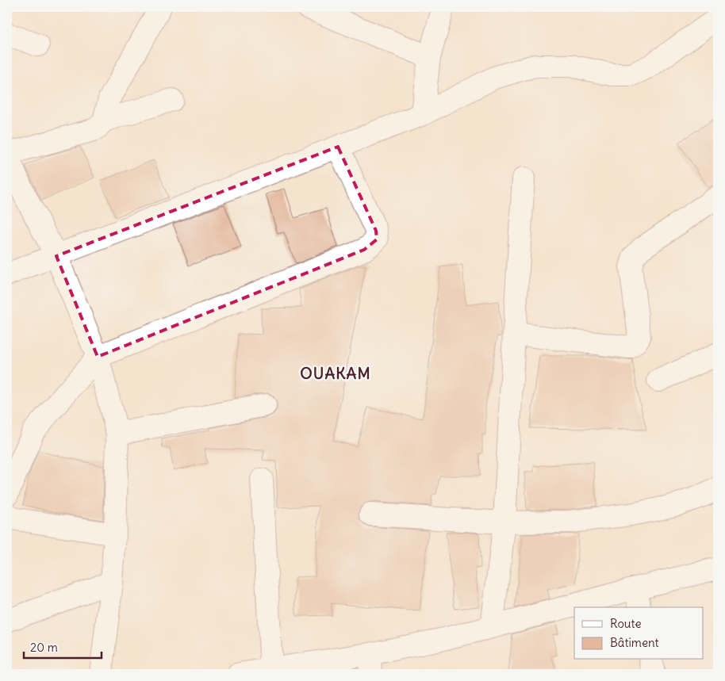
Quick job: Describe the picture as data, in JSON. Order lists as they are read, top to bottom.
{
  "districts": ["OUAKAM"],
  "legend": ["Route", "Bâtiment"],
  "scale_bar": "20 m"
}
